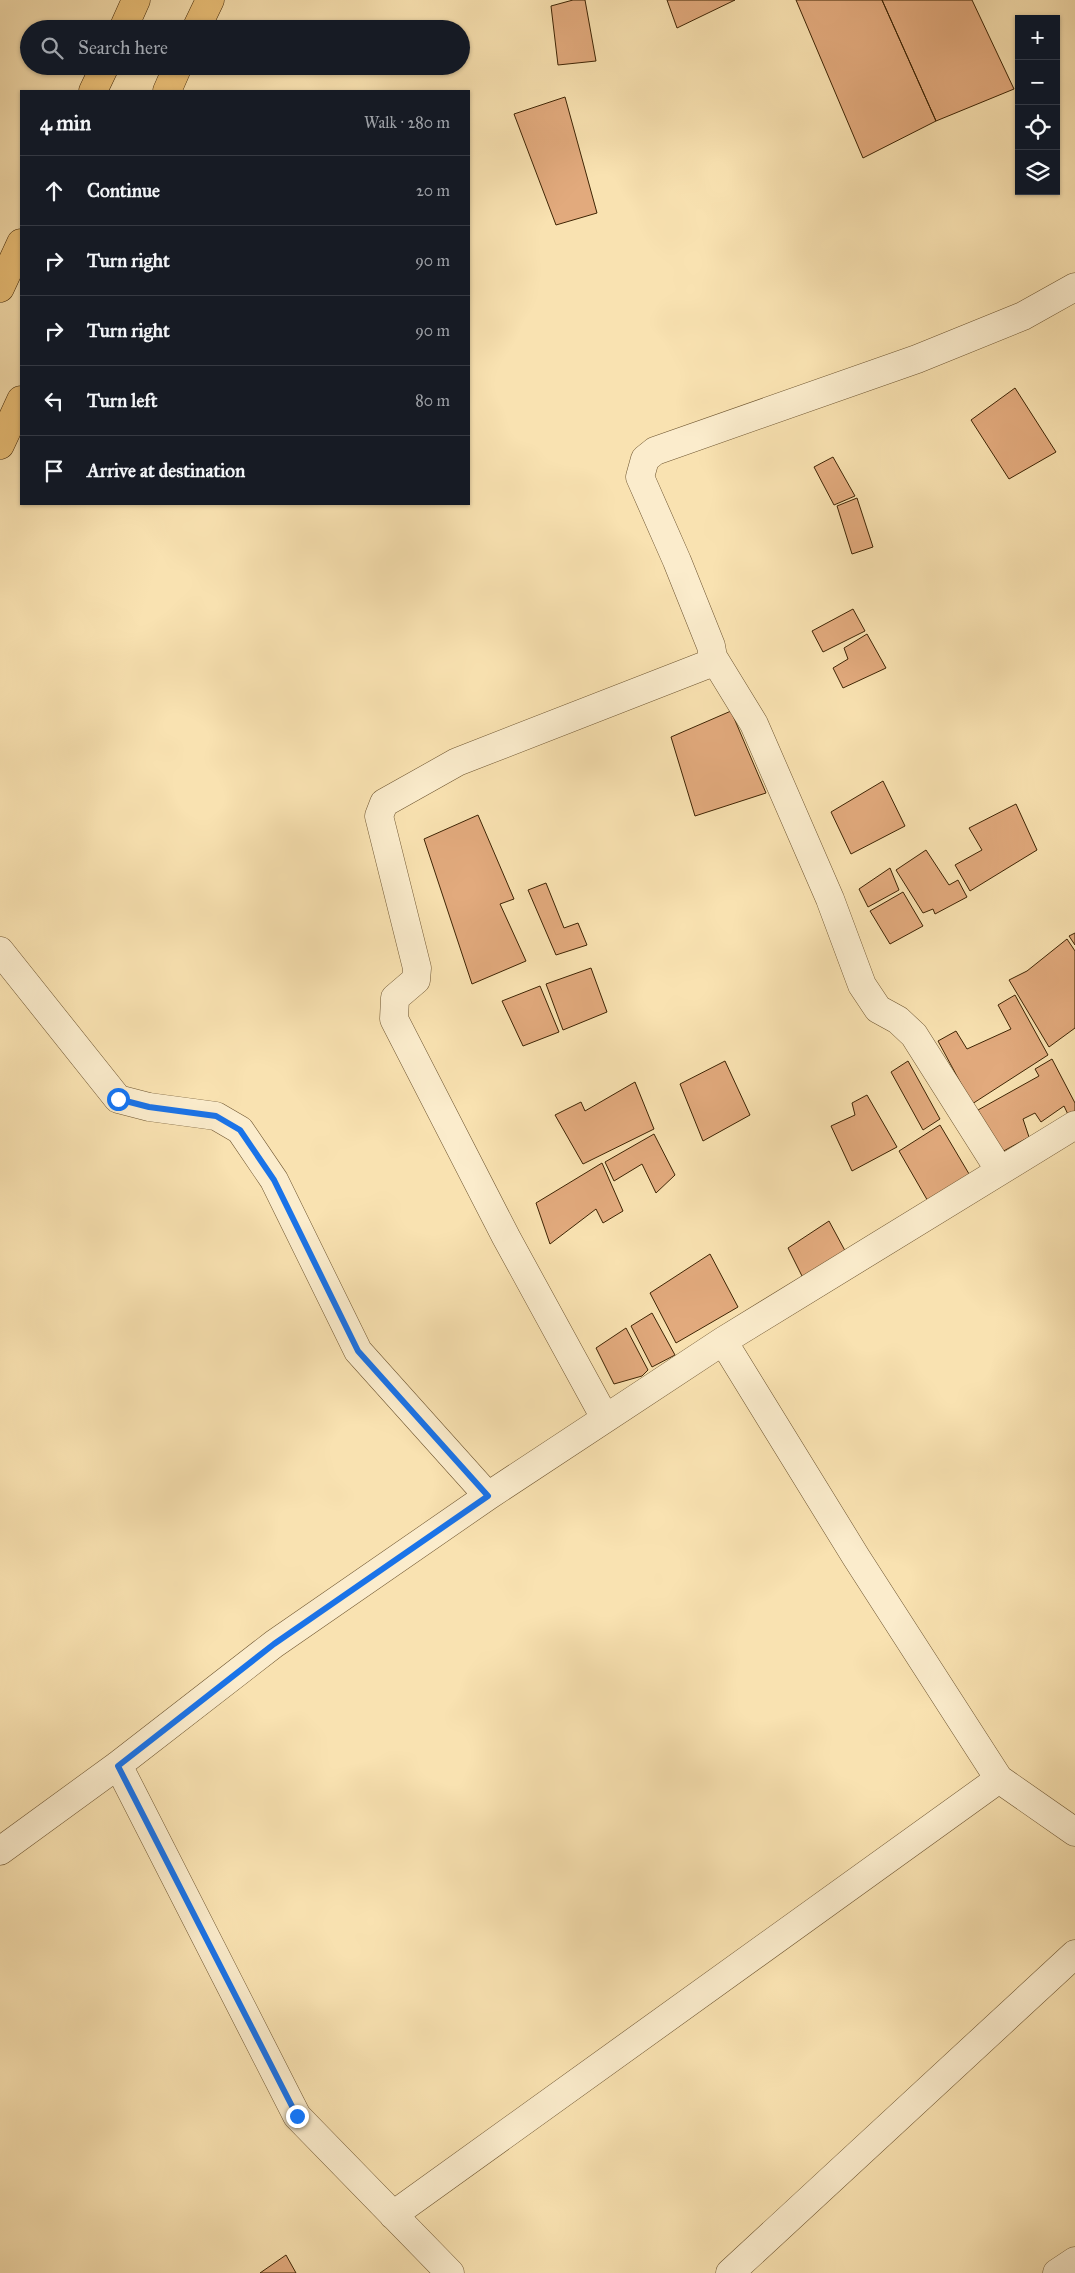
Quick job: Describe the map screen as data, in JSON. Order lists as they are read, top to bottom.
{
  "page": {
    "map_buttons": ["+", "−"],
    "search": "Search here",
    "heading": ["4 min", "Walk · 280 m"],
    "list": [
      ["Continue", "20 m"],
      ["Turn right", "90 m"],
      ["Turn right", "90 m"],
      ["Turn left", "80 m"],
      "Arrive at destination"
    ]
  }
}
